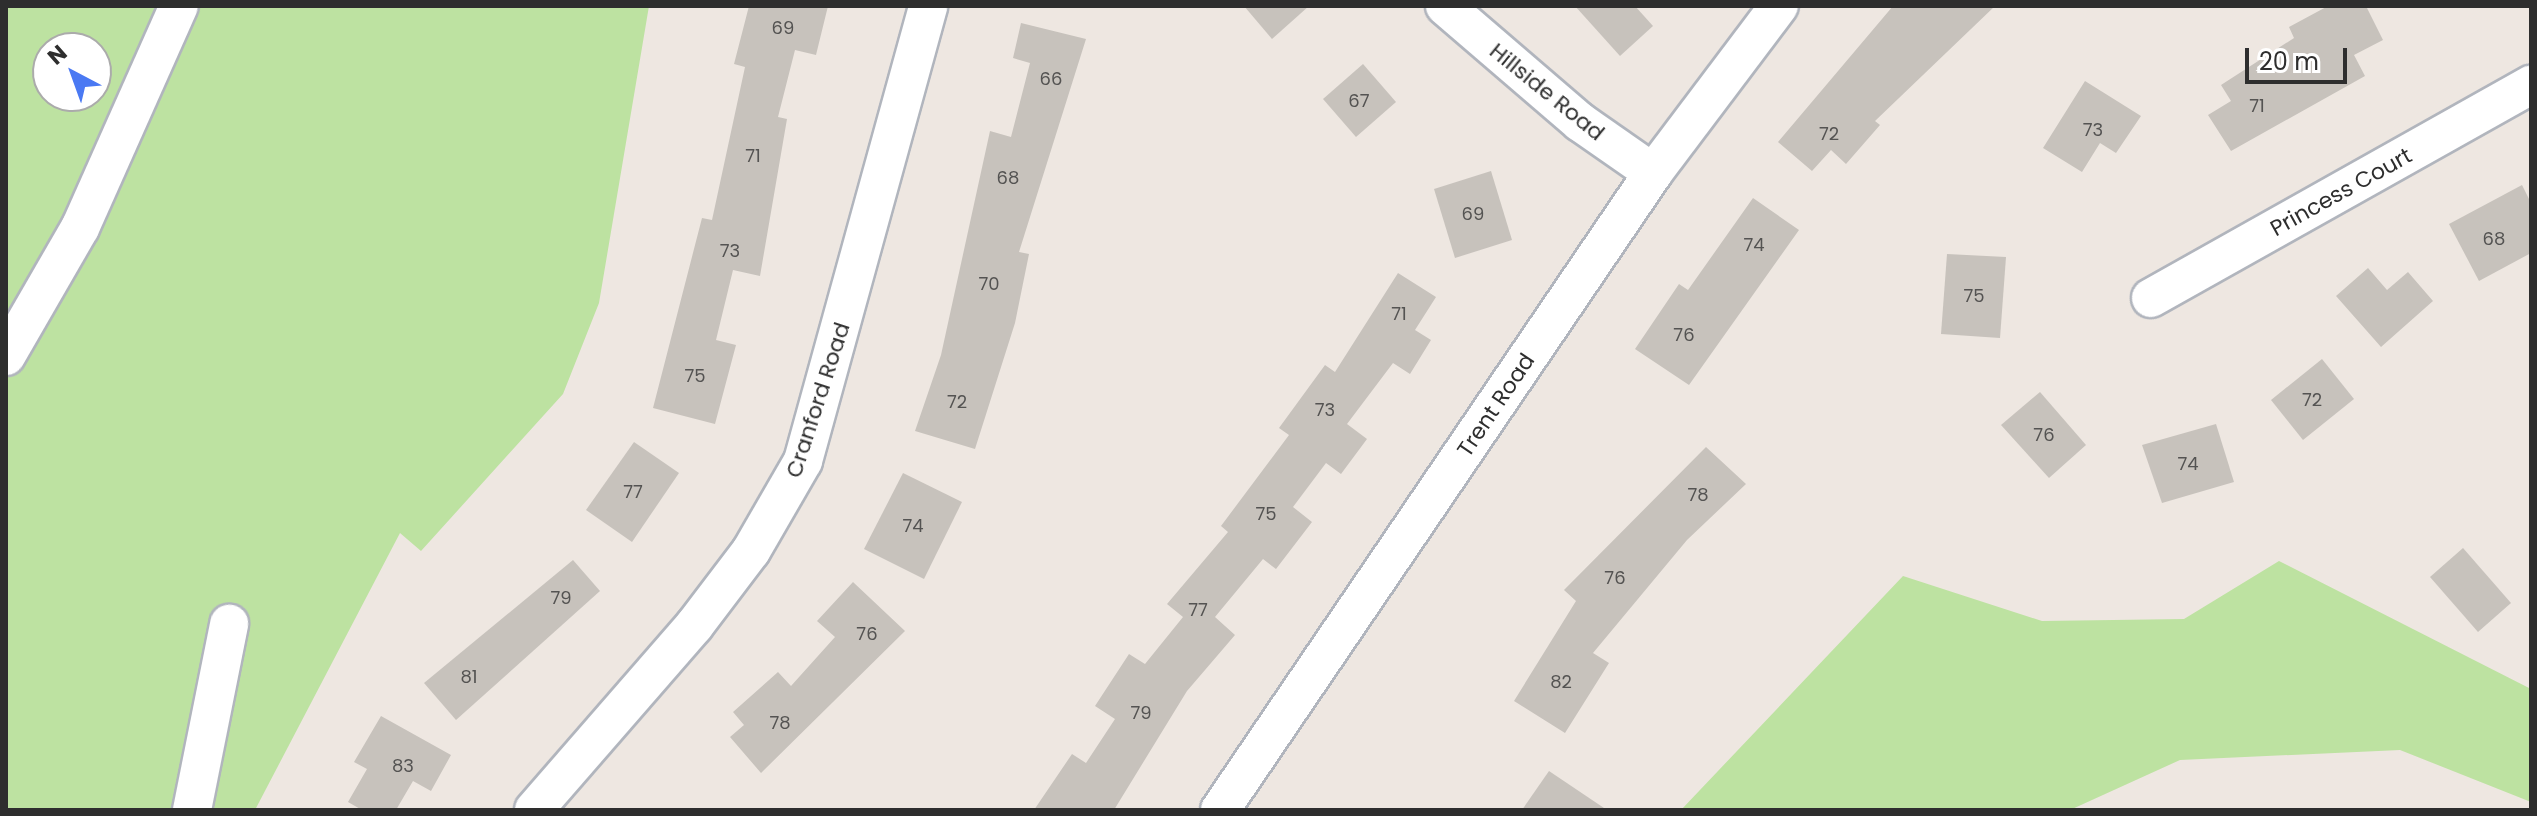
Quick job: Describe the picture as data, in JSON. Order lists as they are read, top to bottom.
{
  "streets": {
    "street": [
      "Hillside Road",
      "Princess Court",
      "Cranford Road",
      "Trent Road"
    ]
  },
  "crossings": [
    ["Hillside Road", "Trent Road"]
  ],
  "house_numbers": [
    "69",
    "66",
    "67",
    "71",
    "73",
    "72",
    "71",
    "68",
    "69",
    "68",
    "74",
    "73",
    "70",
    "75",
    "71",
    "76",
    "75",
    "72",
    "72",
    "73",
    "76",
    "74",
    "77",
    "78",
    "75",
    "74",
    "76",
    "79",
    "77",
    "76",
    "81",
    "82",
    "79",
    "78",
    "83"
  ],
  "scale_bar": "20 m",
  "north": "top left"
}
